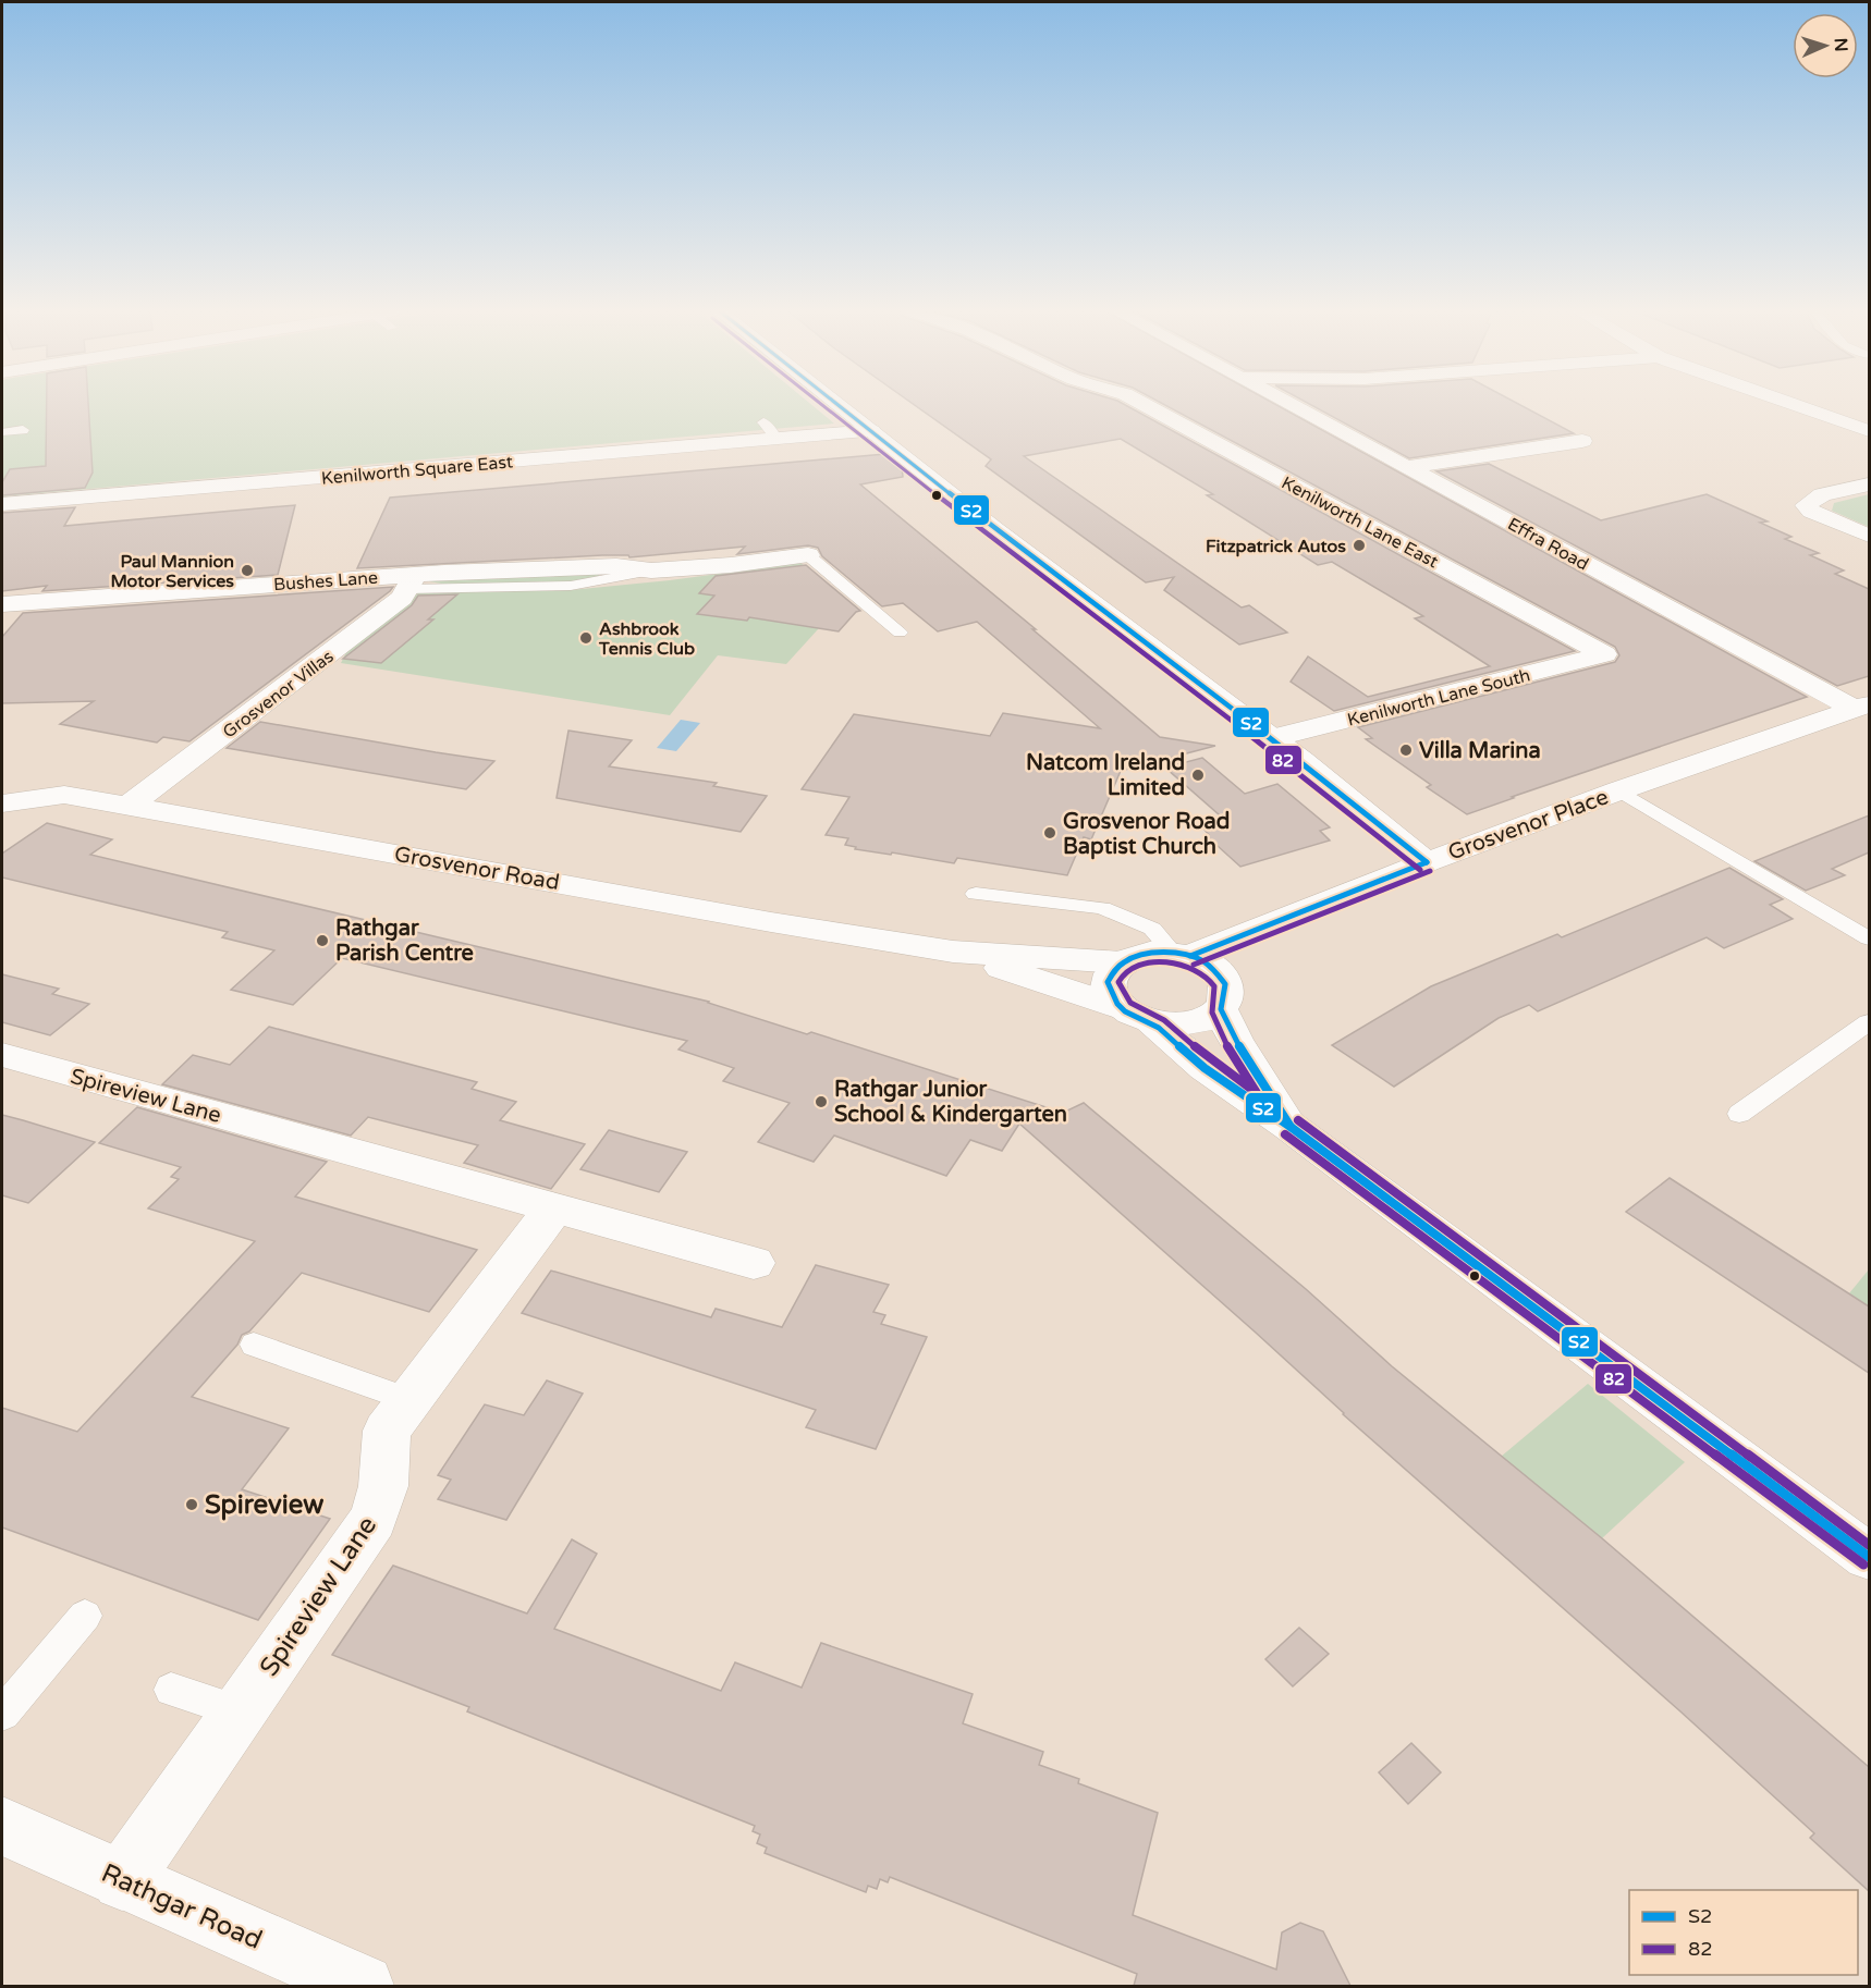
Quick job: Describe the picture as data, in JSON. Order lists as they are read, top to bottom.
{
  "streets": {
    "street": [
      "Kenilworth Square East",
      "Kenilworth Lane East",
      "Effra Road",
      "Bushes Lane",
      "Grosvenor Villas",
      "Kenilworth Lane South",
      "Grosvenor Place",
      "Grosvenor Road",
      "Spireview Lane",
      "Rathgar Road"
    ]
  },
  "crossings": [
    ["Kenilworth Lane East", "Kenilworth Lane South"],
    ["Effra Road", "Grosvenor Place"],
    ["Bushes Lane", "Grosvenor Villas"],
    ["Grosvenor Villas", "Grosvenor Road"],
    ["Grosvenor Place", "Grosvenor Road"],
    ["Spireview Lane", "Rathgar Road"]
  ],
  "places": [
    "Fitzpatrick Autos",
    "Paul Mannion Motor Services",
    "Ashbrook Tennis Club",
    "Villa Marina",
    "Natcom Ireland Limited",
    "Grosvenor Road Baptist Church",
    "Rathgar Parish Centre",
    "Rathgar Junior School & Kindergarten",
    "Spireview"
  ],
  "lines": ["transit line S2", "transit line 82"],
  "legend": ["S2", "82"],
  "north": "right"
}
